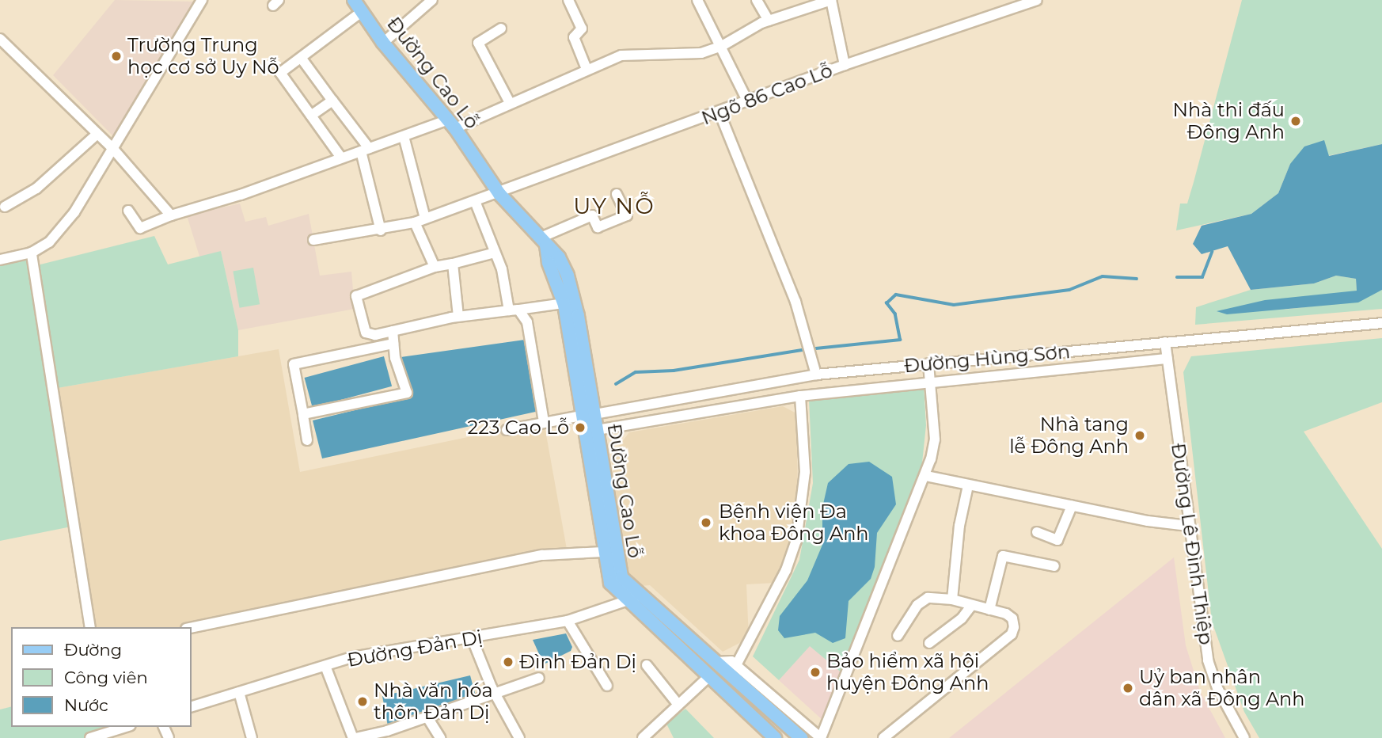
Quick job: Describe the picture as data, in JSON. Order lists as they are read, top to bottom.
{
  "streets": {
    "main road": ["Đường Cao Lỗ"],
    "street": [
      "Ngõ 86 Cao Lỗ",
      "Đường Hùng Sơn",
      "Đường Lê Đình Thiệp",
      "Đường Đản Dị"
    ]
  },
  "crossings": [
    ["Đường Cao Lỗ", "Ngõ 86 Cao Lỗ"],
    ["Đường Cao Lỗ", "Đường Hùng Sơn"],
    ["Đường Cao Lỗ", "Đường Đản Dị"],
    ["Đường Hùng Sơn", "Đường Lê Đình Thiệp"]
  ],
  "districts": ["UY NỖ"],
  "places": [
    "Trường Trung học cơ sở Uy Nỗ",
    "Nhà thi đấu Đông Anh",
    "223 Cao Lỗ",
    "Nhà tang lễ Đông Anh",
    "Bệnh viện Đa khoa Đông Anh",
    "Đình Đản Dị",
    "Bảo hiểm xã hội huyện Đông Anh",
    "Uỷ ban nhân dân xã Đông Anh",
    "Nhà văn hóa thôn Đản Dị"
  ],
  "legend": ["Đường", "Công viên", "Nước"]
}
